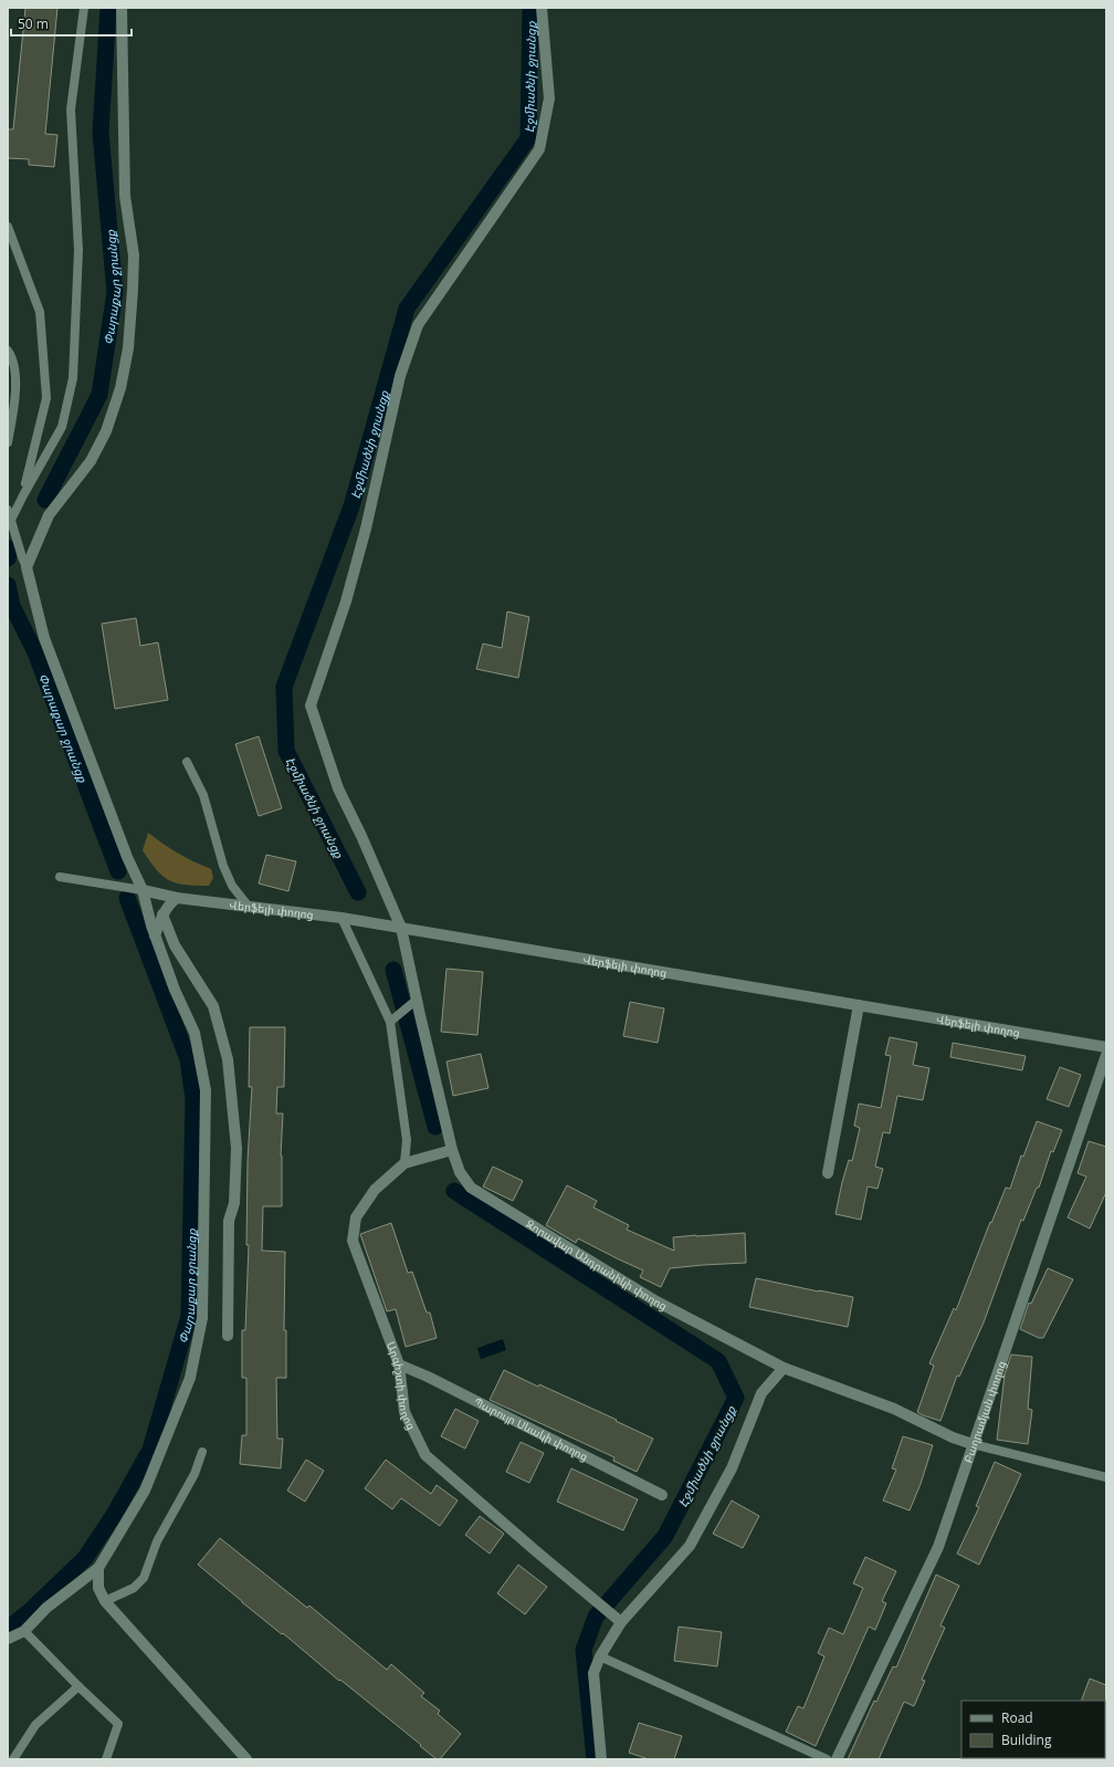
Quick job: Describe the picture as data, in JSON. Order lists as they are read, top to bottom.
{
  "streets": {
    "street": [
      "Վերֆելի փողոց",
      "Զորավար Անդրանիկի փողոց",
      "Արգիշտի փողոց",
      "Բաղրամյան փողոց",
      "Պարույր Սևակի փողոց"
    ]
  },
  "crossings": [
    ["Վերֆելի փողոց", "Զորավար Անդրանիկի փողոց"],
    ["Զորավար Անդրանիկի փողոց", "Արգիշտի փողոց"],
    ["Զորավար Անդրանիկի փողոց", "Բաղրամյան փողոց"],
    ["Արգիշտի փողոց", "Պարույր Սևակի փողոց"]
  ],
  "water": ["Էջմիածնի ջրանցք", "Փարաքար ջրանցք"],
  "legend": ["Road", "Building"],
  "scale_bar": "50 m"
}
